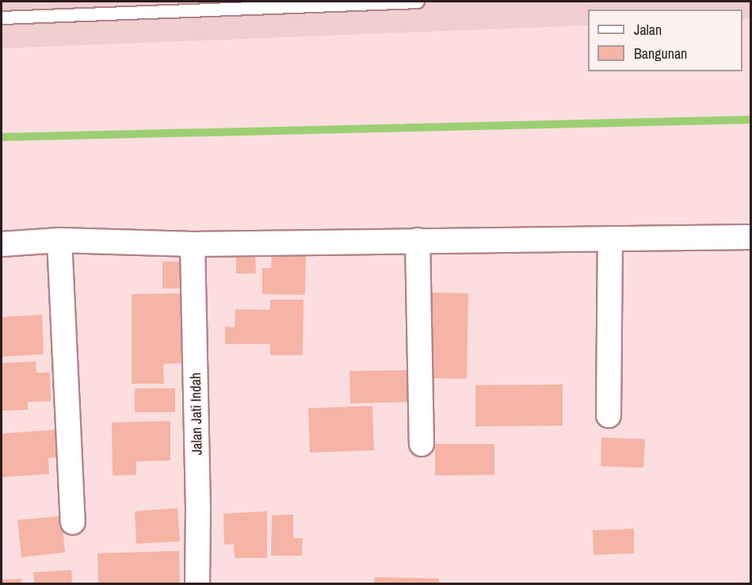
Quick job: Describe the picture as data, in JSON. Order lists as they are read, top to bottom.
{
  "streets": {
    "street": ["Jalan Jati Indah"]
  },
  "legend": ["Jalan", "Bangunan"]
}
